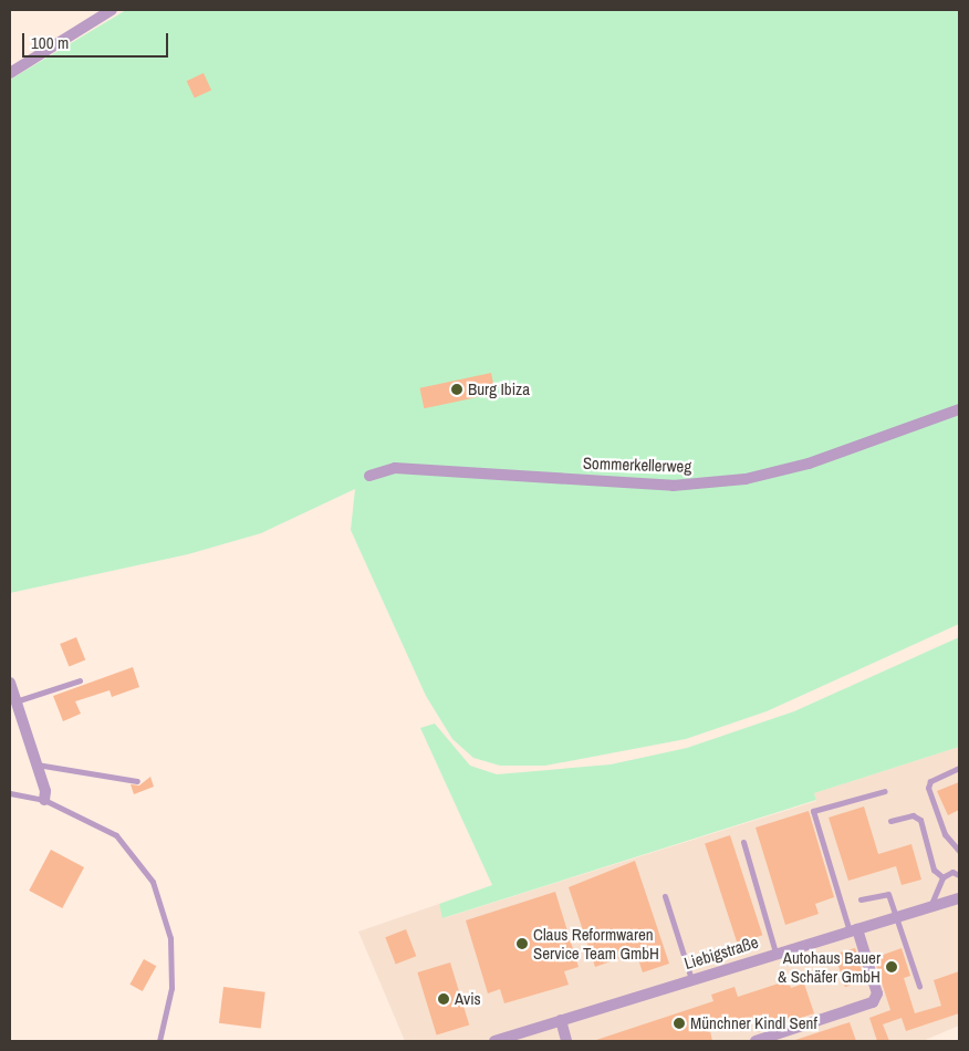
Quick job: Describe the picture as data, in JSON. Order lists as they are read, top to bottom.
{
  "streets": {
    "street": ["Sommerkellerweg", "Liebigstraße"]
  },
  "places": [
    "Burg Ibiza",
    "Claus Reformwaren Service Team GmbH",
    "Autohaus Bauer & Schäfer GmbH",
    "Avis",
    "Münchner Kindl Senf"
  ],
  "scale_bar": "100 m"
}
